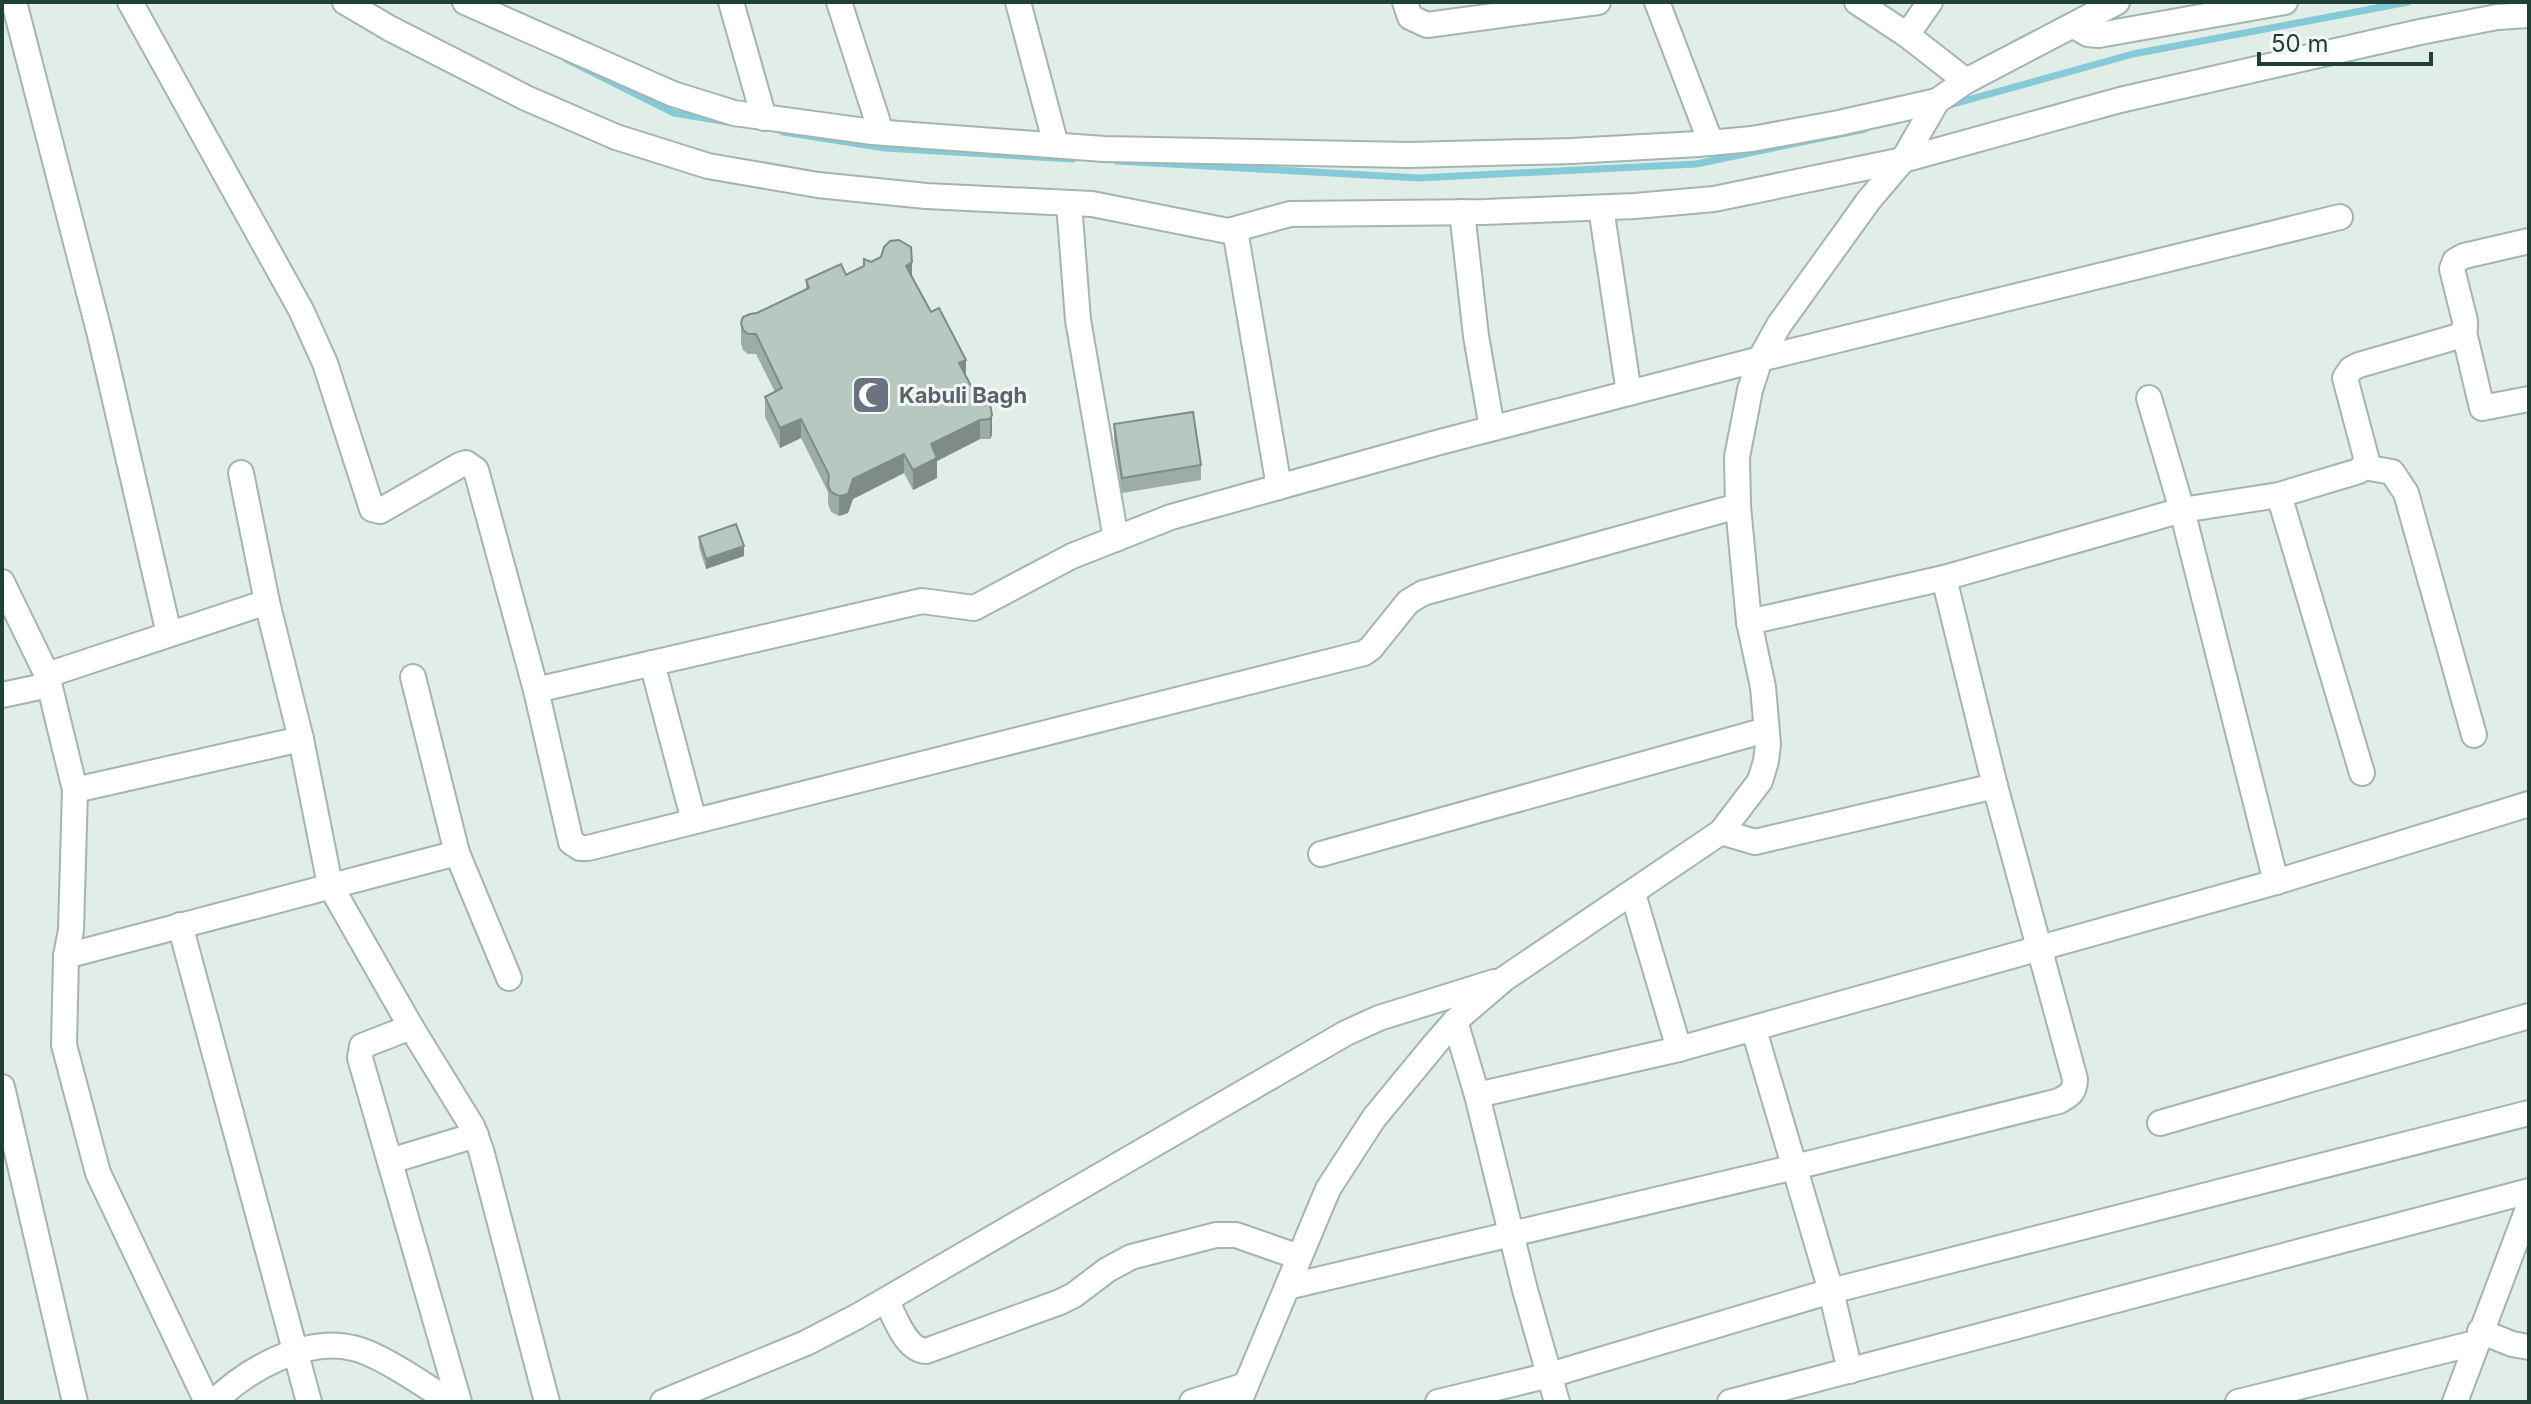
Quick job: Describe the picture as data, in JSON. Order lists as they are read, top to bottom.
{
  "places": {
    "mosque": ["Kabuli Bagh"]
  },
  "scale_bar": "50 m"
}
